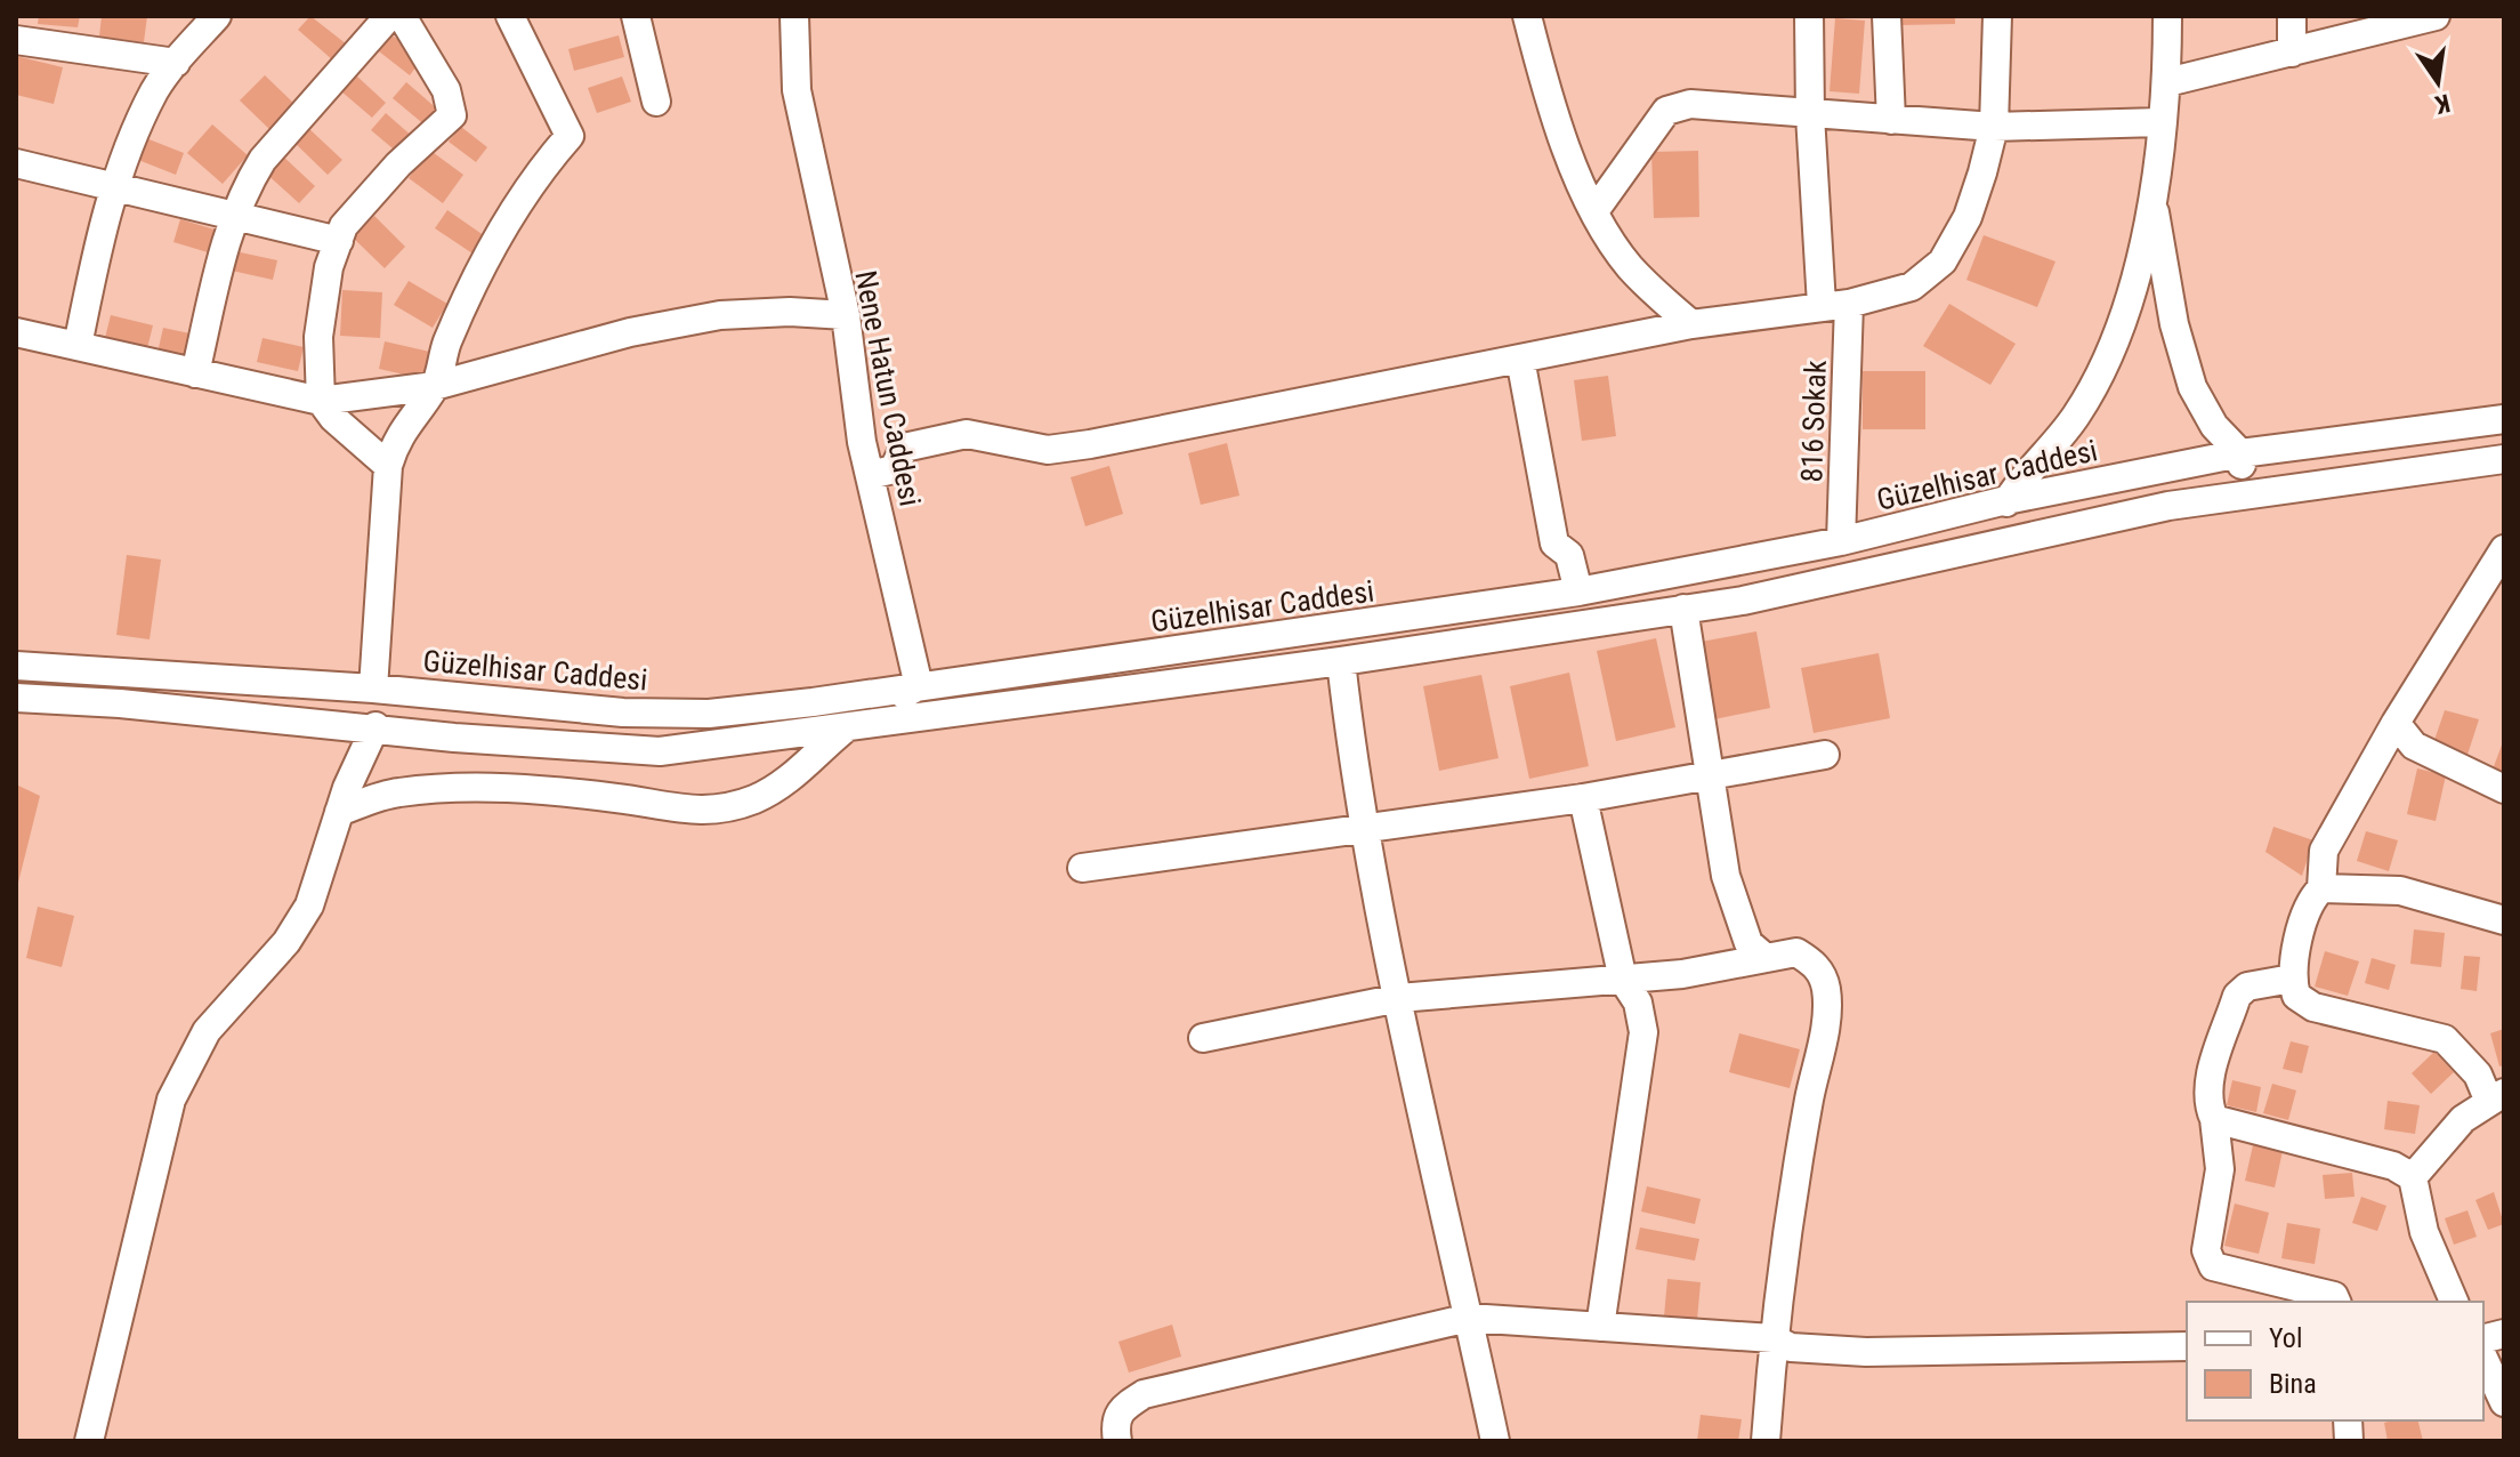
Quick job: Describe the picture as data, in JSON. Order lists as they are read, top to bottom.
{
  "streets": {
    "street": ["Nene Hatun Caddesi", "816 Sokak", "Güzelhisar Caddesi"]
  },
  "crossings": [
    ["Nene Hatun Caddesi", "Güzelhisar Caddesi"],
    ["816 Sokak", "Güzelhisar Caddesi"]
  ],
  "legend": ["Yol", "Bina"],
  "north": "bottom"
}
